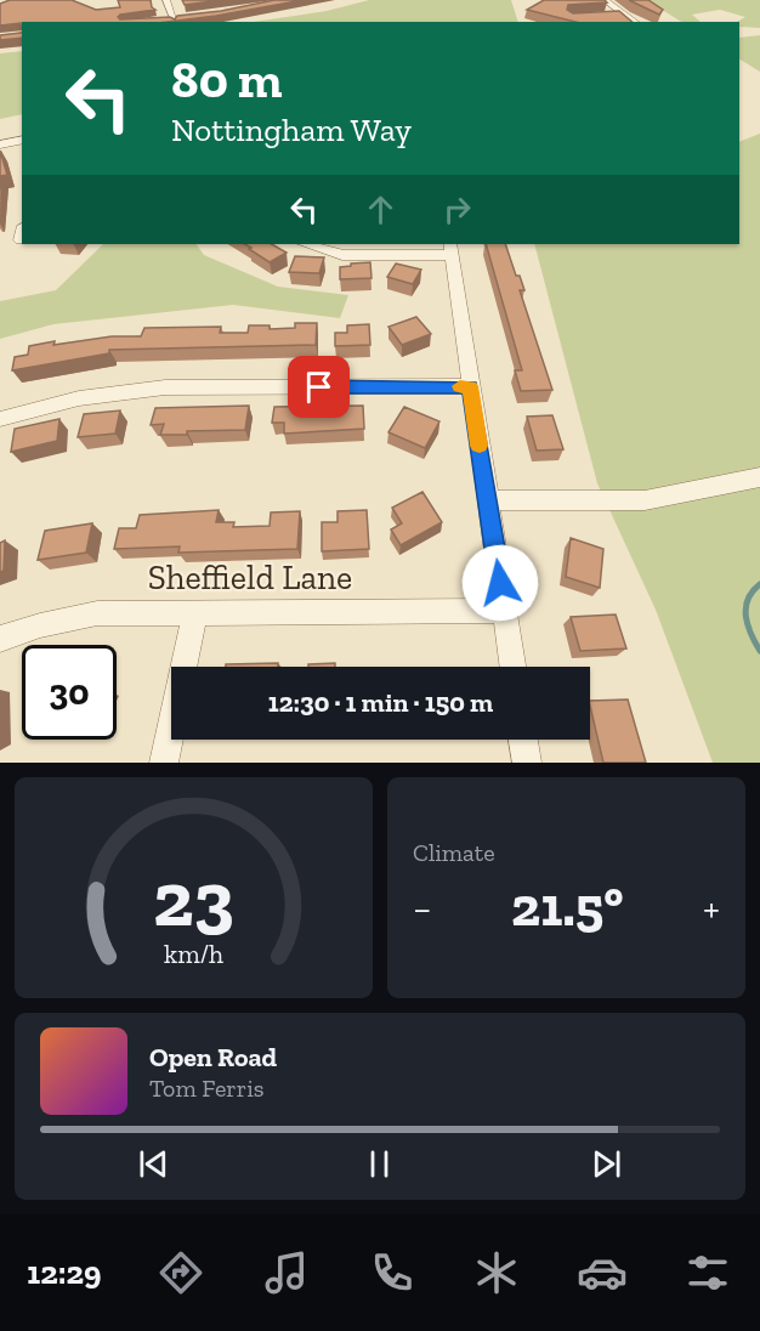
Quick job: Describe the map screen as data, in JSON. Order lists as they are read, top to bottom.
{
  "streets": {
    "street": ["Sheffield Lane"]
  },
  "page": {
    "turn": ["80 m", "Nottingham Way"],
    "limit": "30",
    "trip": "12:30 · 1 min · 150 m",
    "tile": "Climate",
    "heat": ["−", "21.5°", "+"],
    "song": ["Open Road", "Tom Ferris"],
    "tabs": "12:29",
    "gauge": ["23", "km/h"]
  }
}
